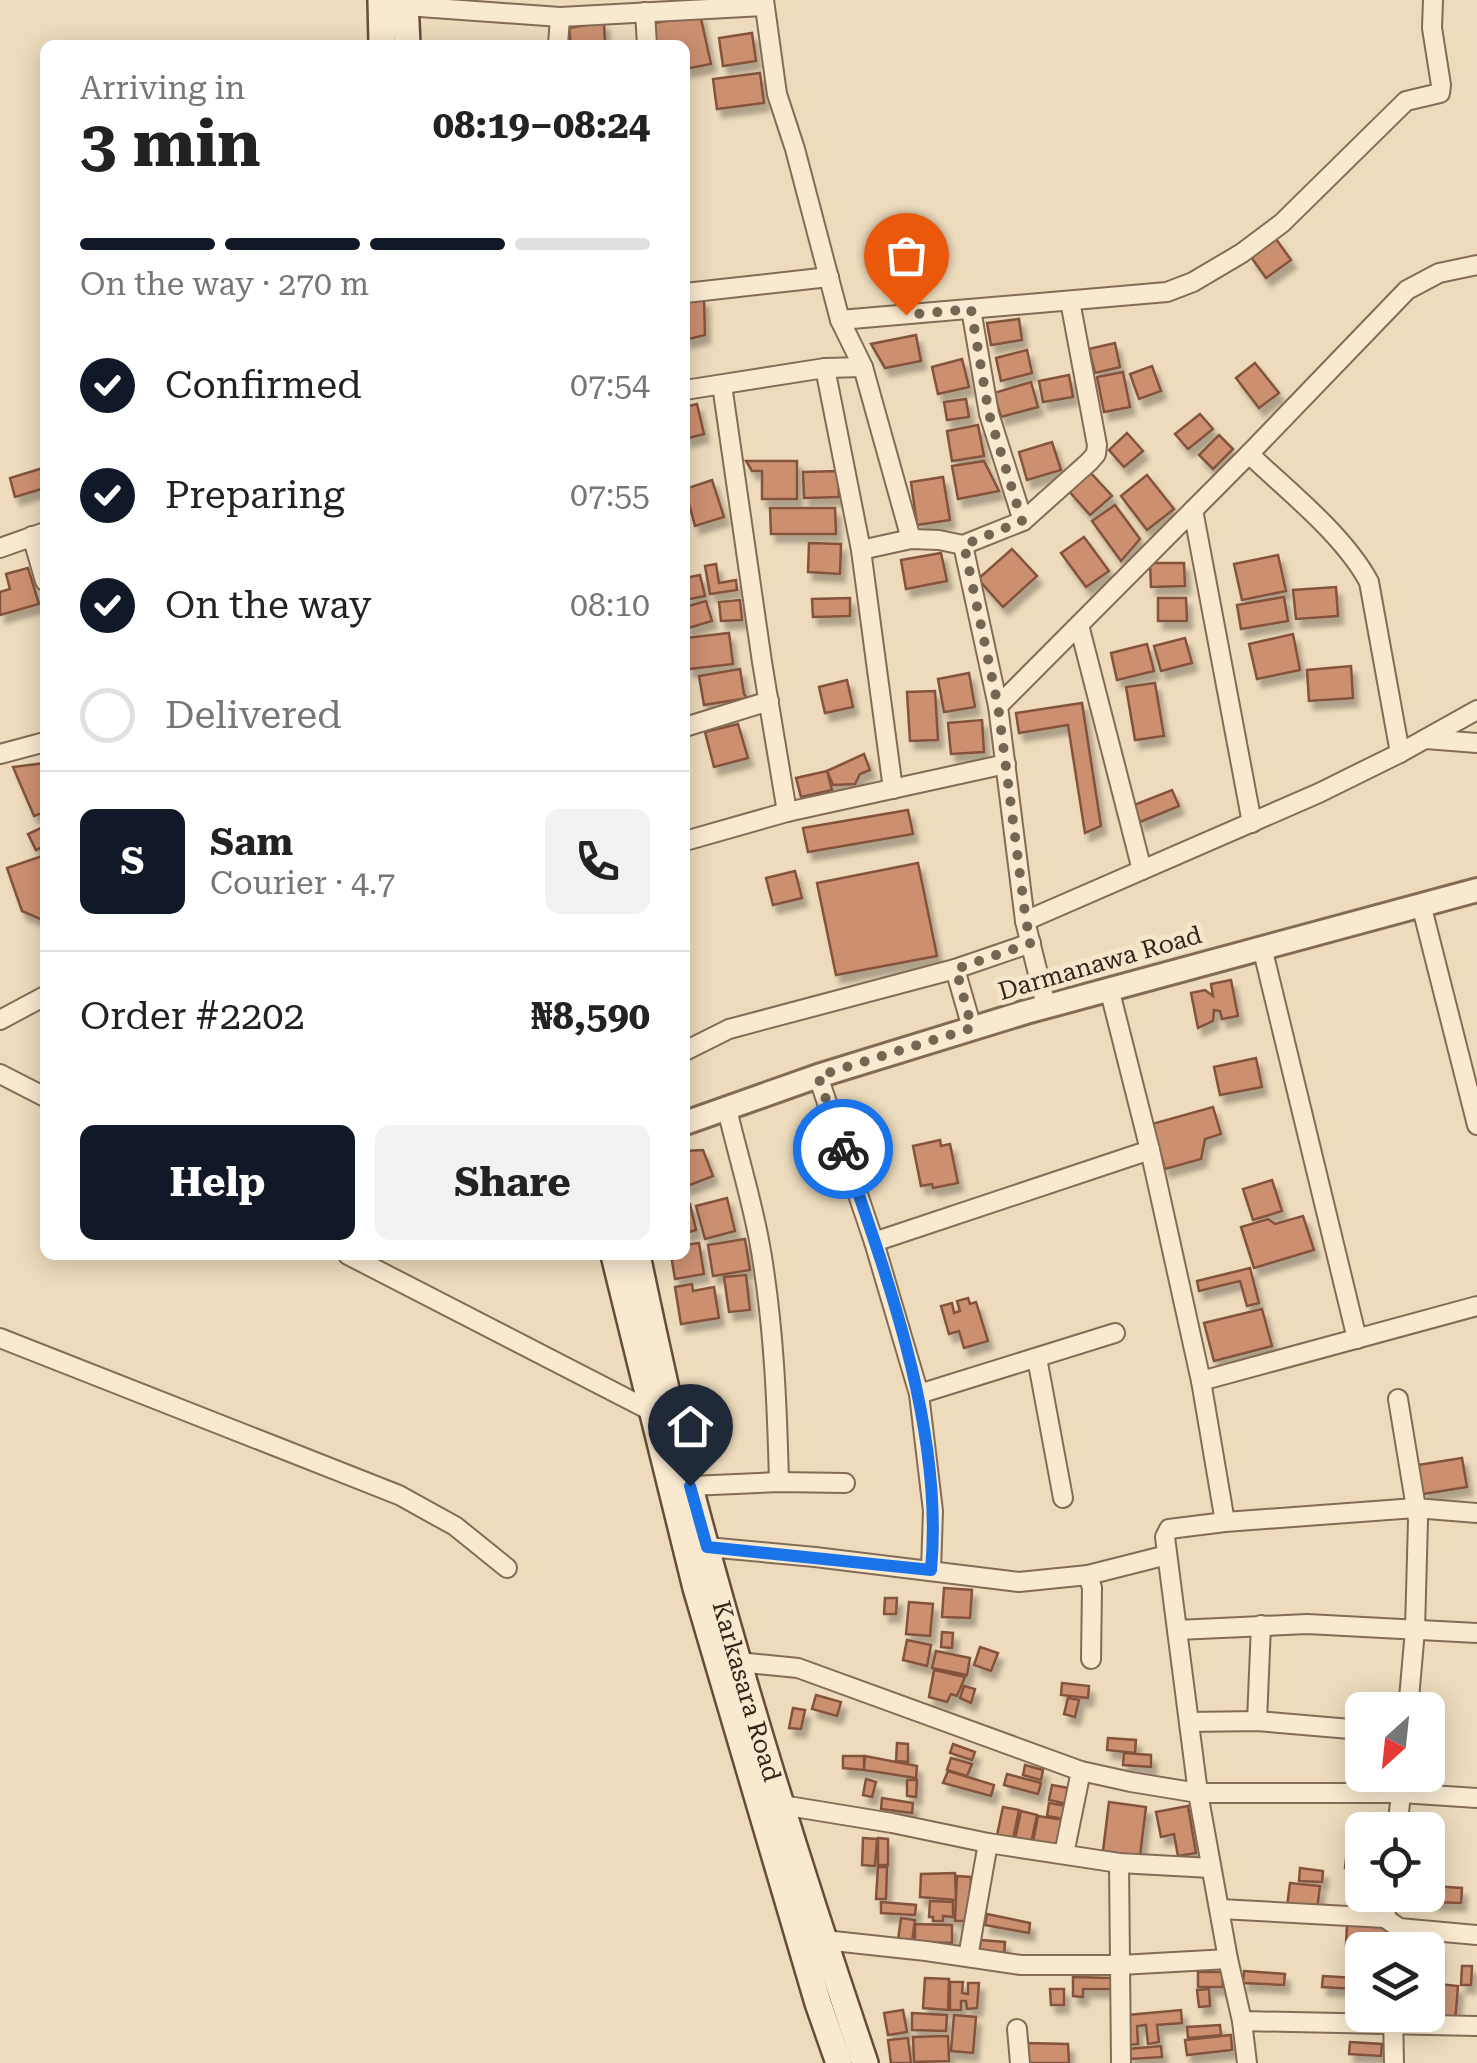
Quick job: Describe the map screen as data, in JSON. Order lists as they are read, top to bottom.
{
  "streets": {
    "main road": ["Karkasara Road"],
    "street": ["Darmanawa Road"]
  },
  "north": "bottom left",
  "page": {
    "heading": ["3 min", "Arriving in", "08:19–08:24"],
    "panel": [
      "Sam",
      "Courier · 4.7",
      "Order #2202",
      "₦8,590"
    ],
    "bar": "On the way · 270 m",
    "list": [
      ["Confirmed", "07:54"],
      ["Preparing", "07:55"],
      ["On the way", "08:10"],
      "Delivered"
    ],
    "round": "S",
    "buttons": ["Help", "Share"]
  }
}
